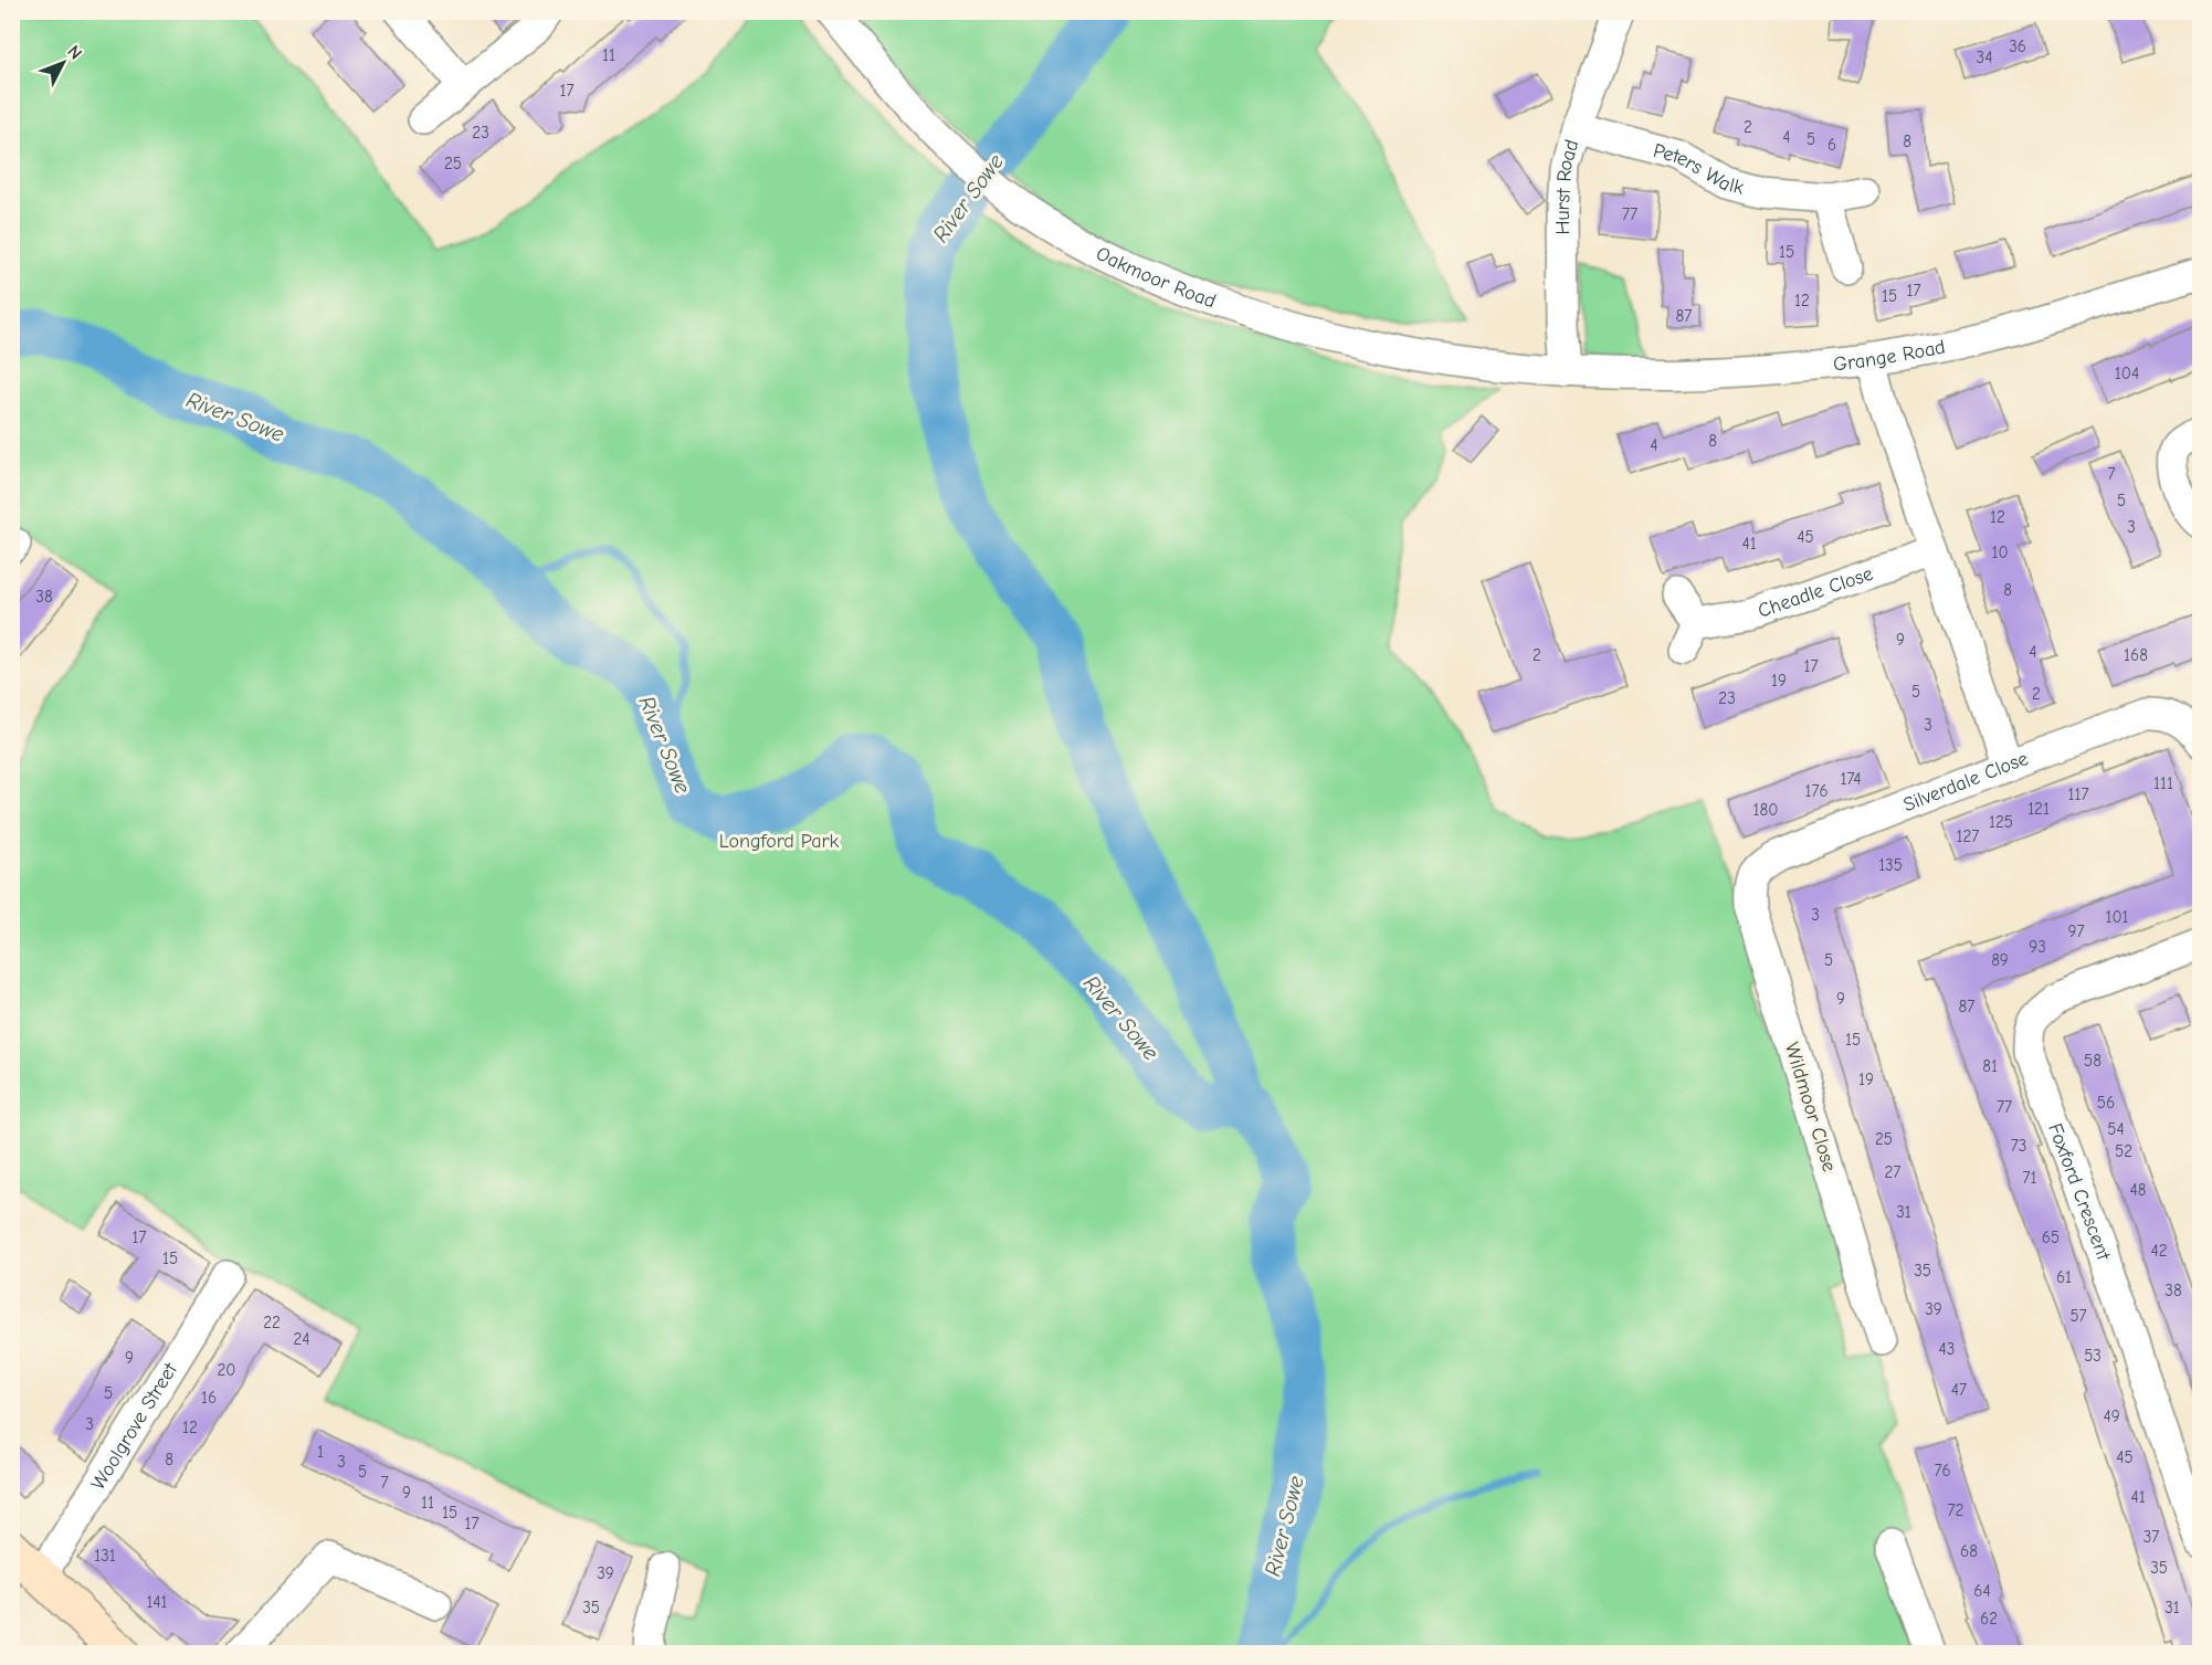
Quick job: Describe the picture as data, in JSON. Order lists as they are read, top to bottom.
{
  "streets": {
    "street": [
      "Peters Walk",
      "Hurst Road",
      "Oakmoor Road",
      "Grange Road",
      "Cheadle Close",
      "Silverdale Close",
      "Wildmoor Close",
      "Foxford Crescent",
      "Woolgrove Street"
    ]
  },
  "crossings": [
    ["Peters Walk", "Hurst Road"],
    ["Hurst Road", "Oakmoor Road"],
    ["Hurst Road", "Grange Road"],
    ["Oakmoor Road", "Grange Road"],
    ["Silverdale Close", "Wildmoor Close"]
  ],
  "water": ["River Sowe"],
  "parks": ["Longford Park"],
  "house_numbers": [
    "36",
    "11",
    "34",
    "17",
    "2",
    "23",
    "4",
    "5",
    "8",
    "6",
    "25",
    "77",
    "15",
    "17",
    "15",
    "12",
    "87",
    "104",
    "8",
    "4",
    "7",
    "5",
    "12",
    "3",
    "45",
    "41",
    "10",
    "8",
    "38",
    "9",
    "4",
    "2",
    "168",
    "17",
    "19",
    "5",
    "2",
    "23",
    "3",
    "174",
    "111",
    "176",
    "117",
    "121",
    "180",
    "125",
    "127",
    "135",
    "3",
    "101",
    "97",
    "93",
    "5",
    "89",
    "9",
    "87",
    "15",
    "58",
    "81",
    "19",
    "56",
    "77",
    "54",
    "25",
    "73",
    "52",
    "27",
    "71",
    "48",
    "31",
    "17",
    "65",
    "42",
    "15",
    "35",
    "61",
    "38",
    "39",
    "57",
    "22",
    "24",
    "43",
    "53",
    "9",
    "20",
    "47",
    "5",
    "16",
    "49",
    "3",
    "12",
    "1",
    "45",
    "8",
    "3",
    "76",
    "5",
    "7",
    "9",
    "41",
    "11",
    "72",
    "15",
    "17",
    "37",
    "68",
    "131",
    "35",
    "39",
    "64",
    "141",
    "35",
    "31",
    "62"
  ],
  "north": "top right"
}
